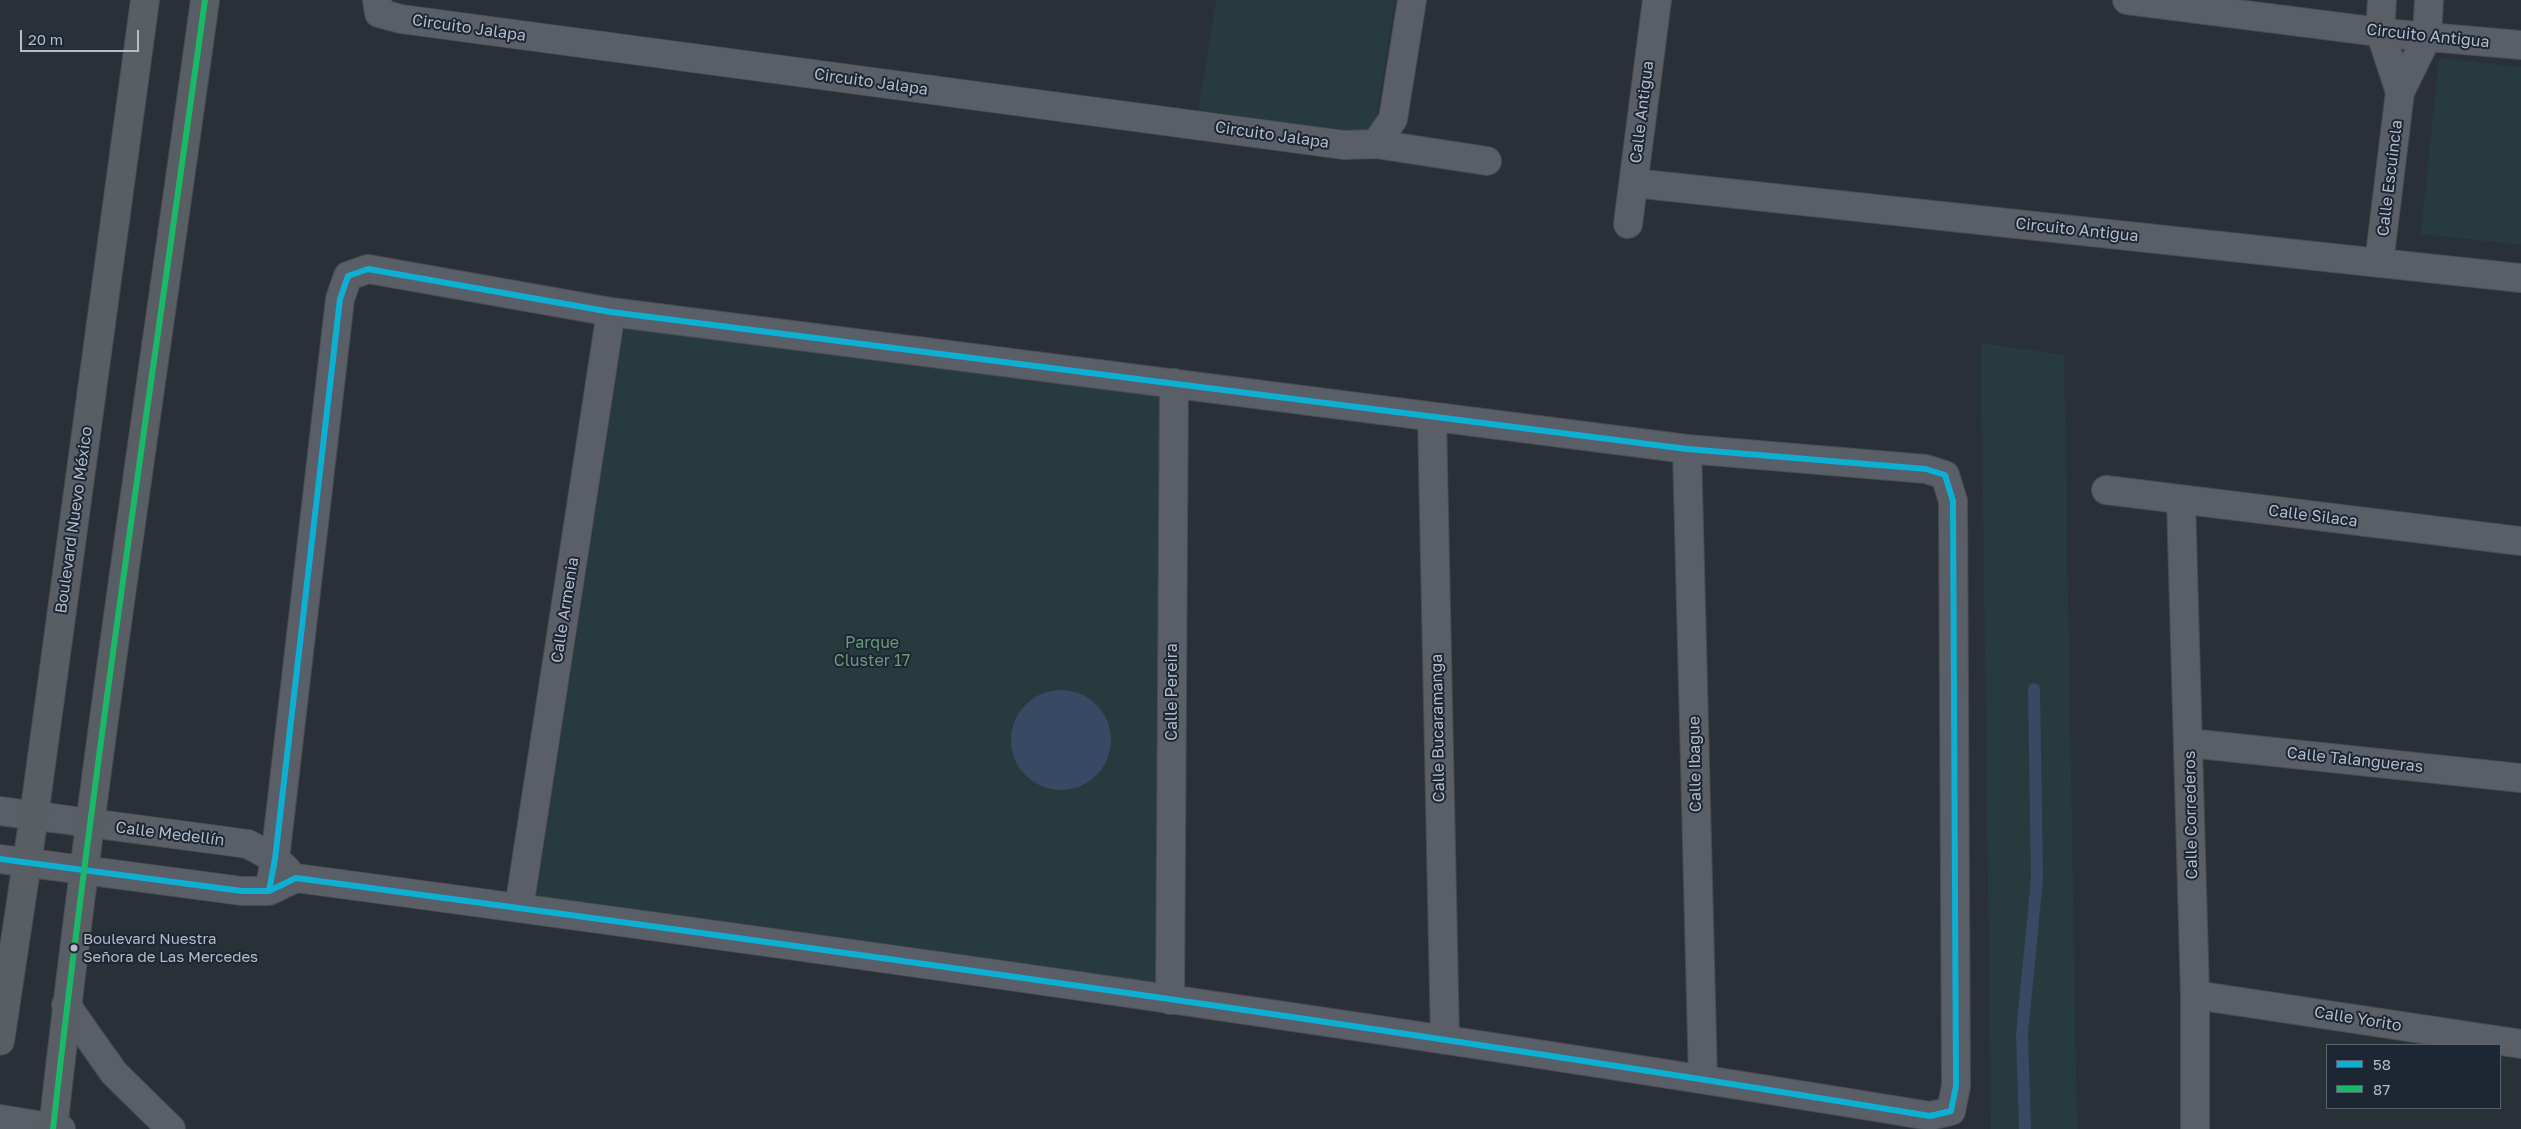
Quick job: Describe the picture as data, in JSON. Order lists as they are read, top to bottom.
{
  "streets": {
    "main road": ["Boulevard Nuevo México"],
    "street": [
      "Circuito Jalapa",
      "Circuito Antigua",
      "Calle Antigua",
      "Calle Escuincla",
      "Calle Silaca",
      "Calle Armenia",
      "Calle Pereira",
      "Calle Bucaramanga",
      "Calle Talangueras",
      "Calle Ibague",
      "Calle Correderos",
      "Calle Medellín",
      "Calle Yorito"
    ]
  },
  "crossings": [
    ["Circuito Antigua", "Calle Antigua"],
    ["Circuito Antigua", "Calle Escuincla"],
    ["Calle Silaca", "Calle Correderos"],
    ["Boulevard Nuevo México", "Calle Medellín"],
    ["Calle Talangueras", "Calle Correderos"],
    ["Calle Correderos", "Calle Yorito"]
  ],
  "parks": ["Parque Cluster 17"],
  "places": ["Boulevard Nuestra Señora de Las Mercedes"],
  "lines": ["transit line 87", "transit line 58"],
  "legend": ["58", "87"],
  "scale_bar": "20 m"
}
